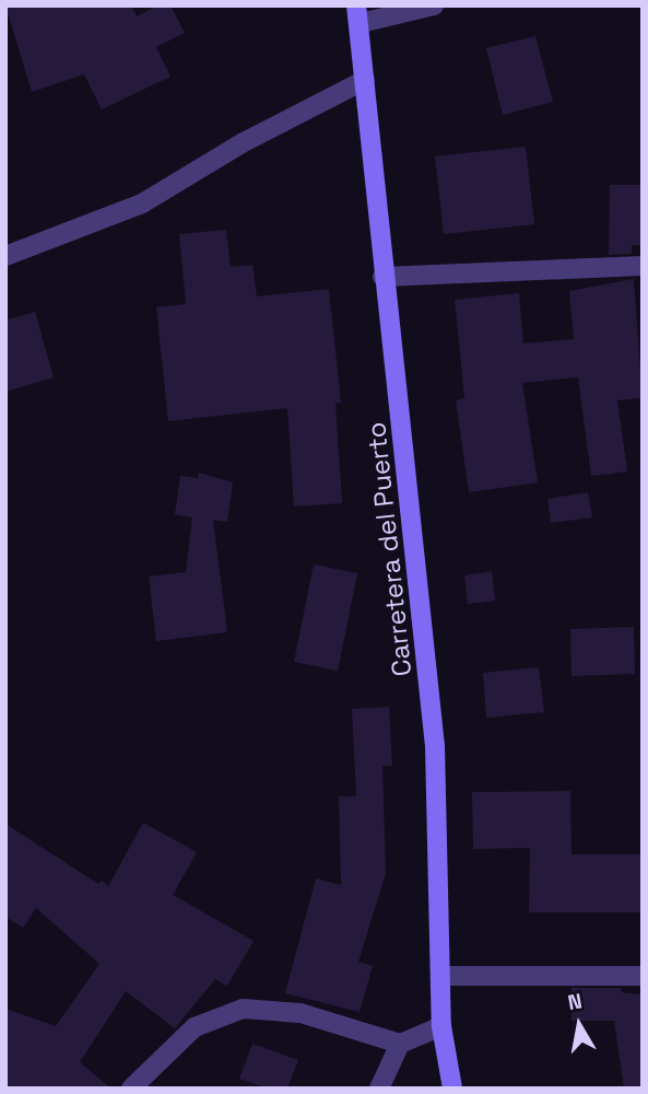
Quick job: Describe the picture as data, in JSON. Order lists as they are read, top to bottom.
{
  "streets": {
    "main road": ["Carretera del Puerto"]
  },
  "north": "top"
}
